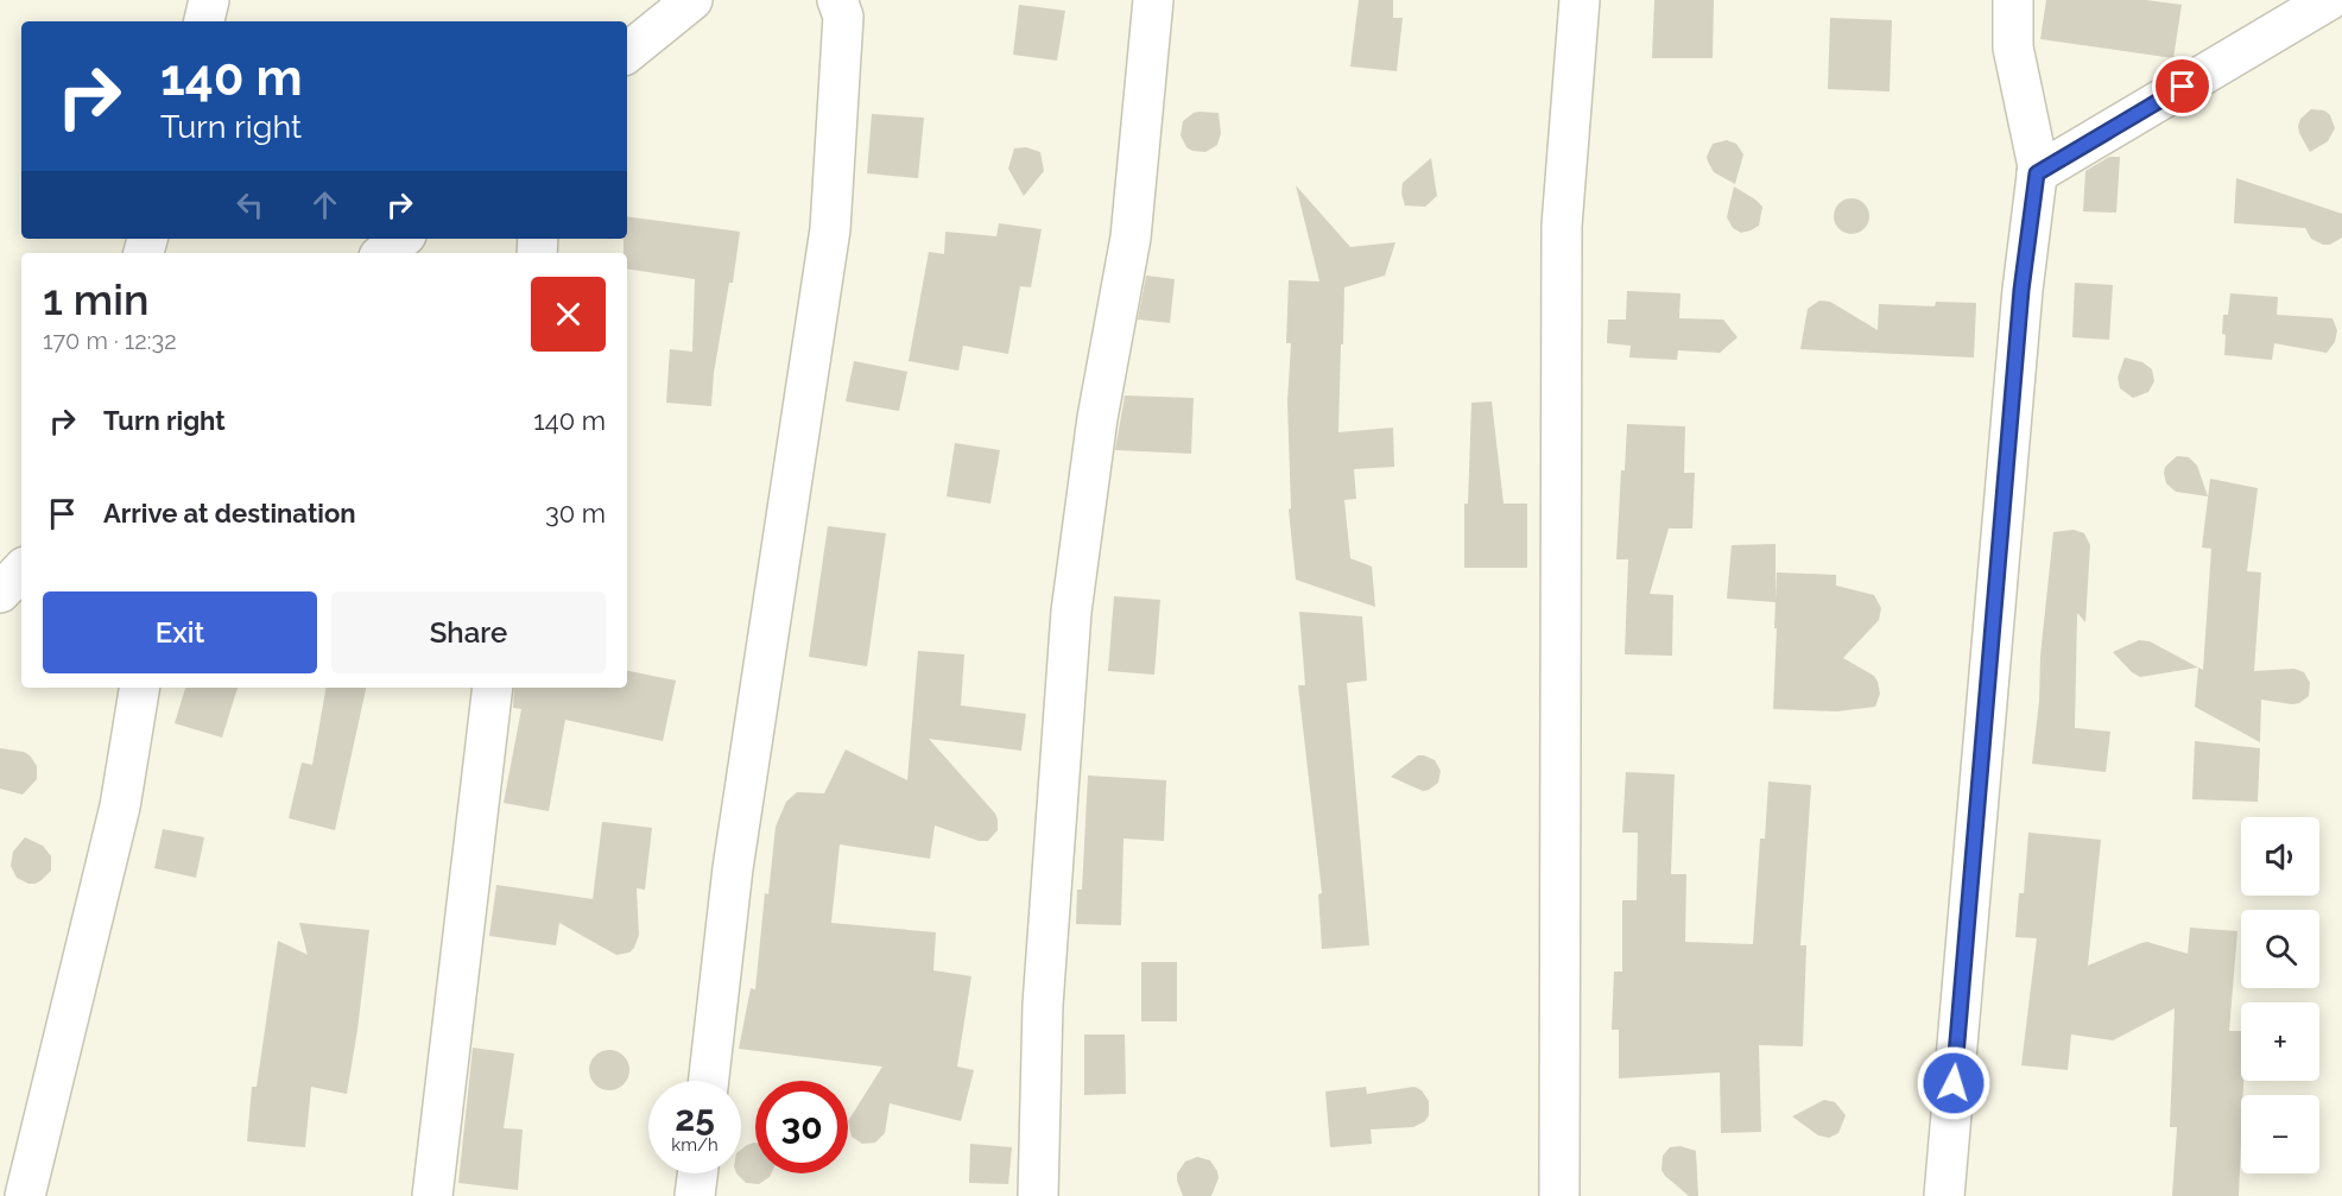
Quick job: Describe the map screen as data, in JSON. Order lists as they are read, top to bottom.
{
  "page": {
    "turn": ["140 m", "Turn right"],
    "heading": ["1 min", "170 m · 12:32"],
    "list": [
      {
        "name": "Turn right",
        "value": "140 m"
      },
      {
        "name": "Arrive at destination",
        "value": "30 m"
      }
    ],
    "buttons": ["Exit", "Share"],
    "map_buttons": ["+", "−"],
    "speed": "25 km/h",
    "limit": "30"
  }
}
